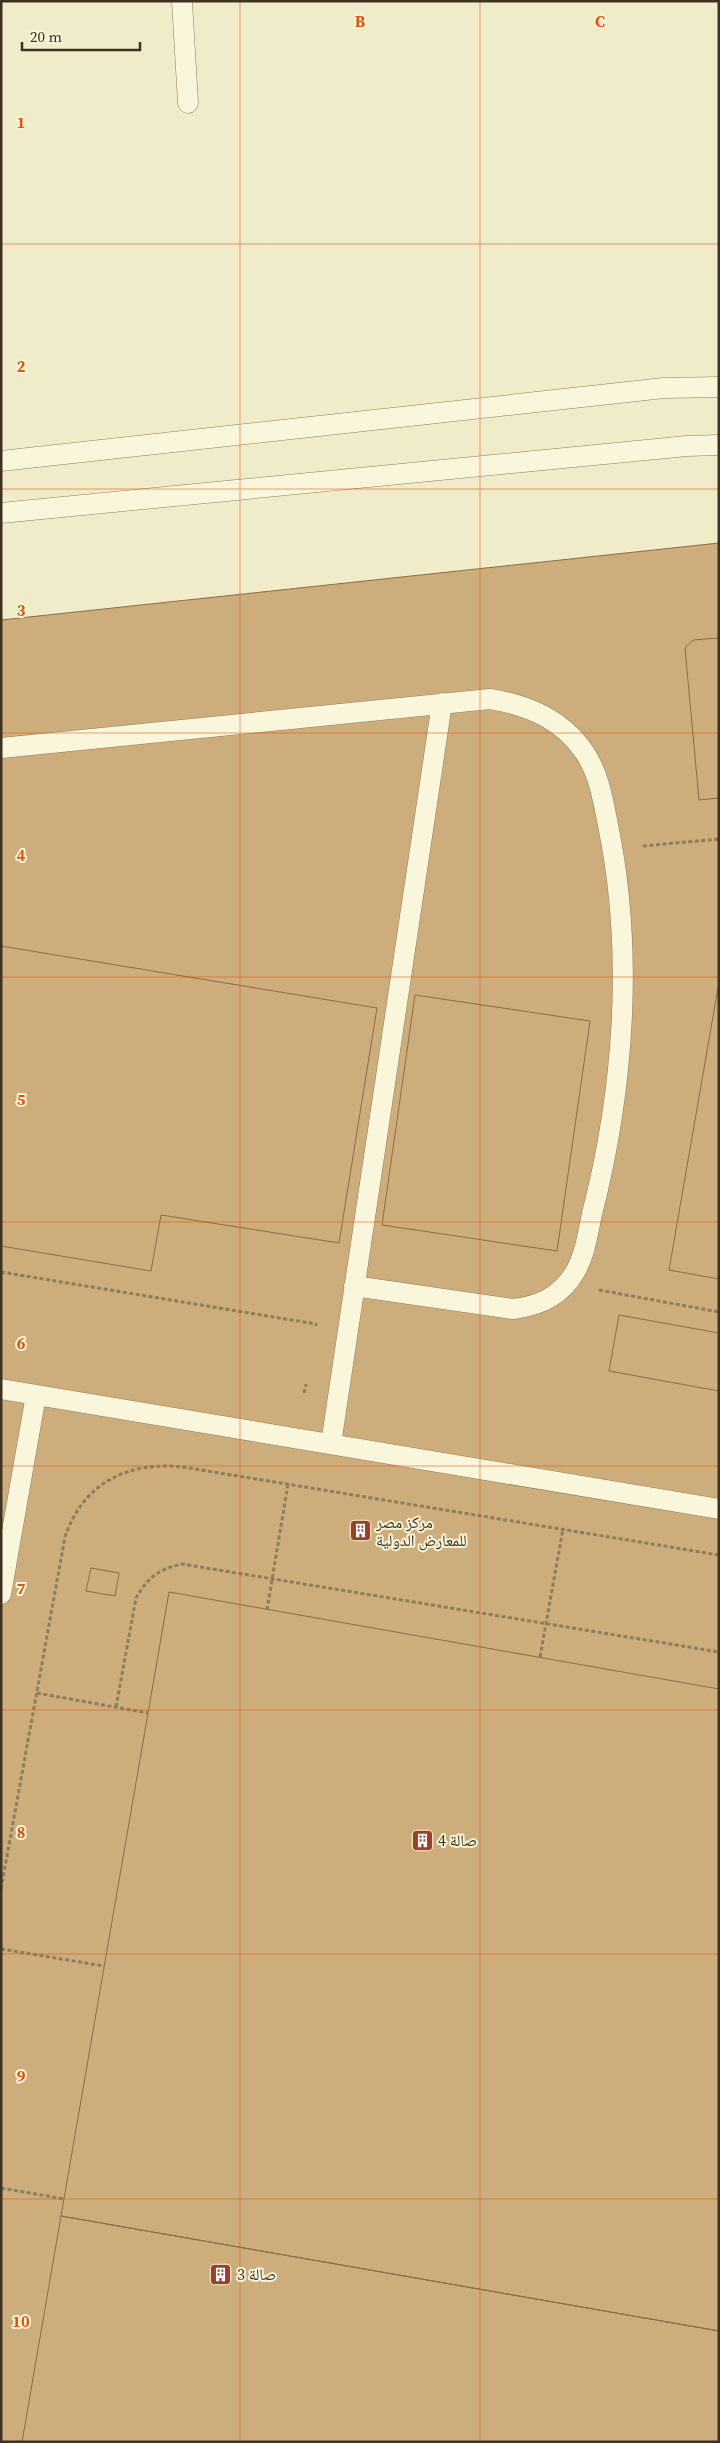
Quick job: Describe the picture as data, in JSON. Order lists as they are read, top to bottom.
{
  "places": {
    "building": ["مركز مصر للمعارض الدولية", "صالة 4", "صالة 3"]
  },
  "scale_bar": "20 m",
  "grid": {
    "columns": ["B", "C"],
    "rows": [
      "1",
      "2",
      "3",
      "4",
      "5",
      "6",
      "7",
      "8",
      "9",
      "10"
    ]
  }
}
